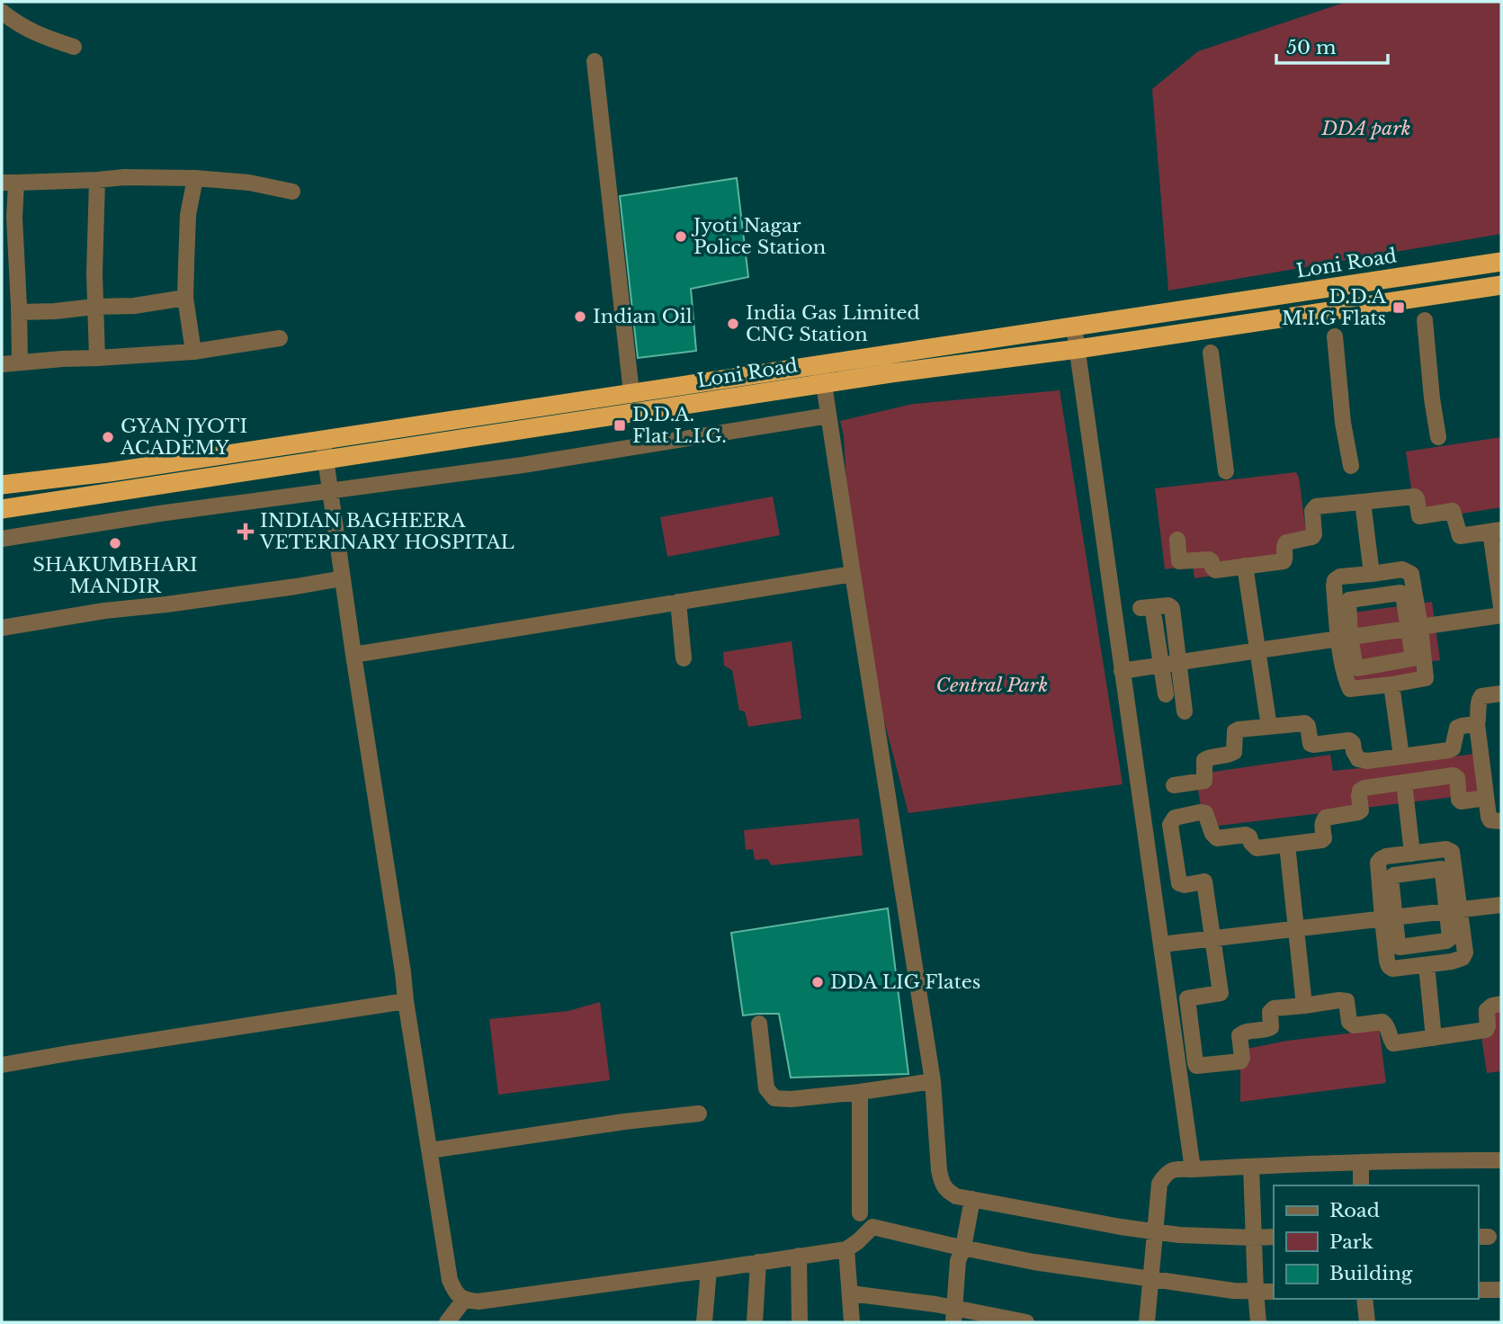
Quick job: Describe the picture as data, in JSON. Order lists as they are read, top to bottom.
{
  "streets": {
    "highway": ["Loni Road"]
  },
  "parks": ["DDA park", "Central Park"],
  "places": {
    "other": [
      "Jyoti Nagar Police Station",
      "Indian Oil",
      "India Gas Limited CNG Station",
      "GYAN JYOTI ACADEMY",
      "SHAKUMBHARI MANDIR",
      "DDA LIG Flates"
    ],
    "transit": ["D.D.A M.I.G Flats", "D.D.A. Flat L.I.G."],
    "health": ["INDIAN BAGHEERA VETERINARY HOSPITAL"]
  },
  "legend": ["Road", "Park", "Building"],
  "scale_bar": "50 m"
}
